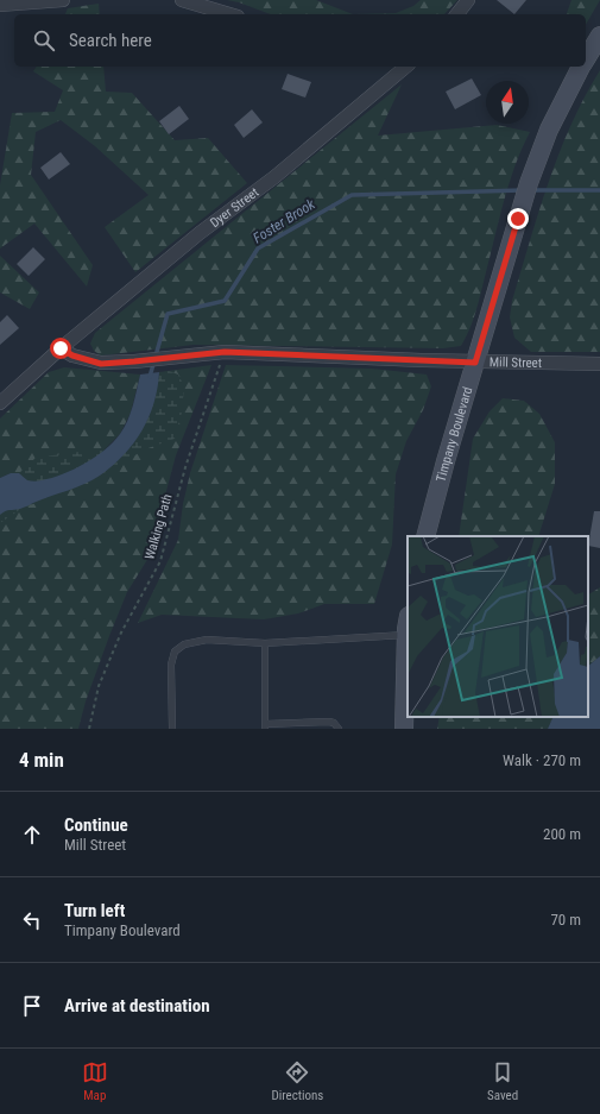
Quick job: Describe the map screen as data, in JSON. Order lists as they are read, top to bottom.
{
  "streets": {
    "main road": ["Timpany Boulevard"],
    "street": ["Dyer Street", "Mill Street"],
    "path": ["Walking Path"]
  },
  "crossings": [
    ["Dyer Street", "Mill Street"],
    ["Mill Street", "Timpany Boulevard"],
    ["Mill Street", "Walking Path"]
  ],
  "water": ["Foster Brook"],
  "north": "top",
  "page": {
    "search": "Search here",
    "heading": ["4 min", "Walk · 270 m"],
    "list": [
      ["Continue", "Mill Street", "200 m"],
      ["Turn left", "Timpany Boulevard", "70 m"],
      "Arrive at destination"
    ],
    "nav": ["Map", "Directions", "Saved"]
  }
}
